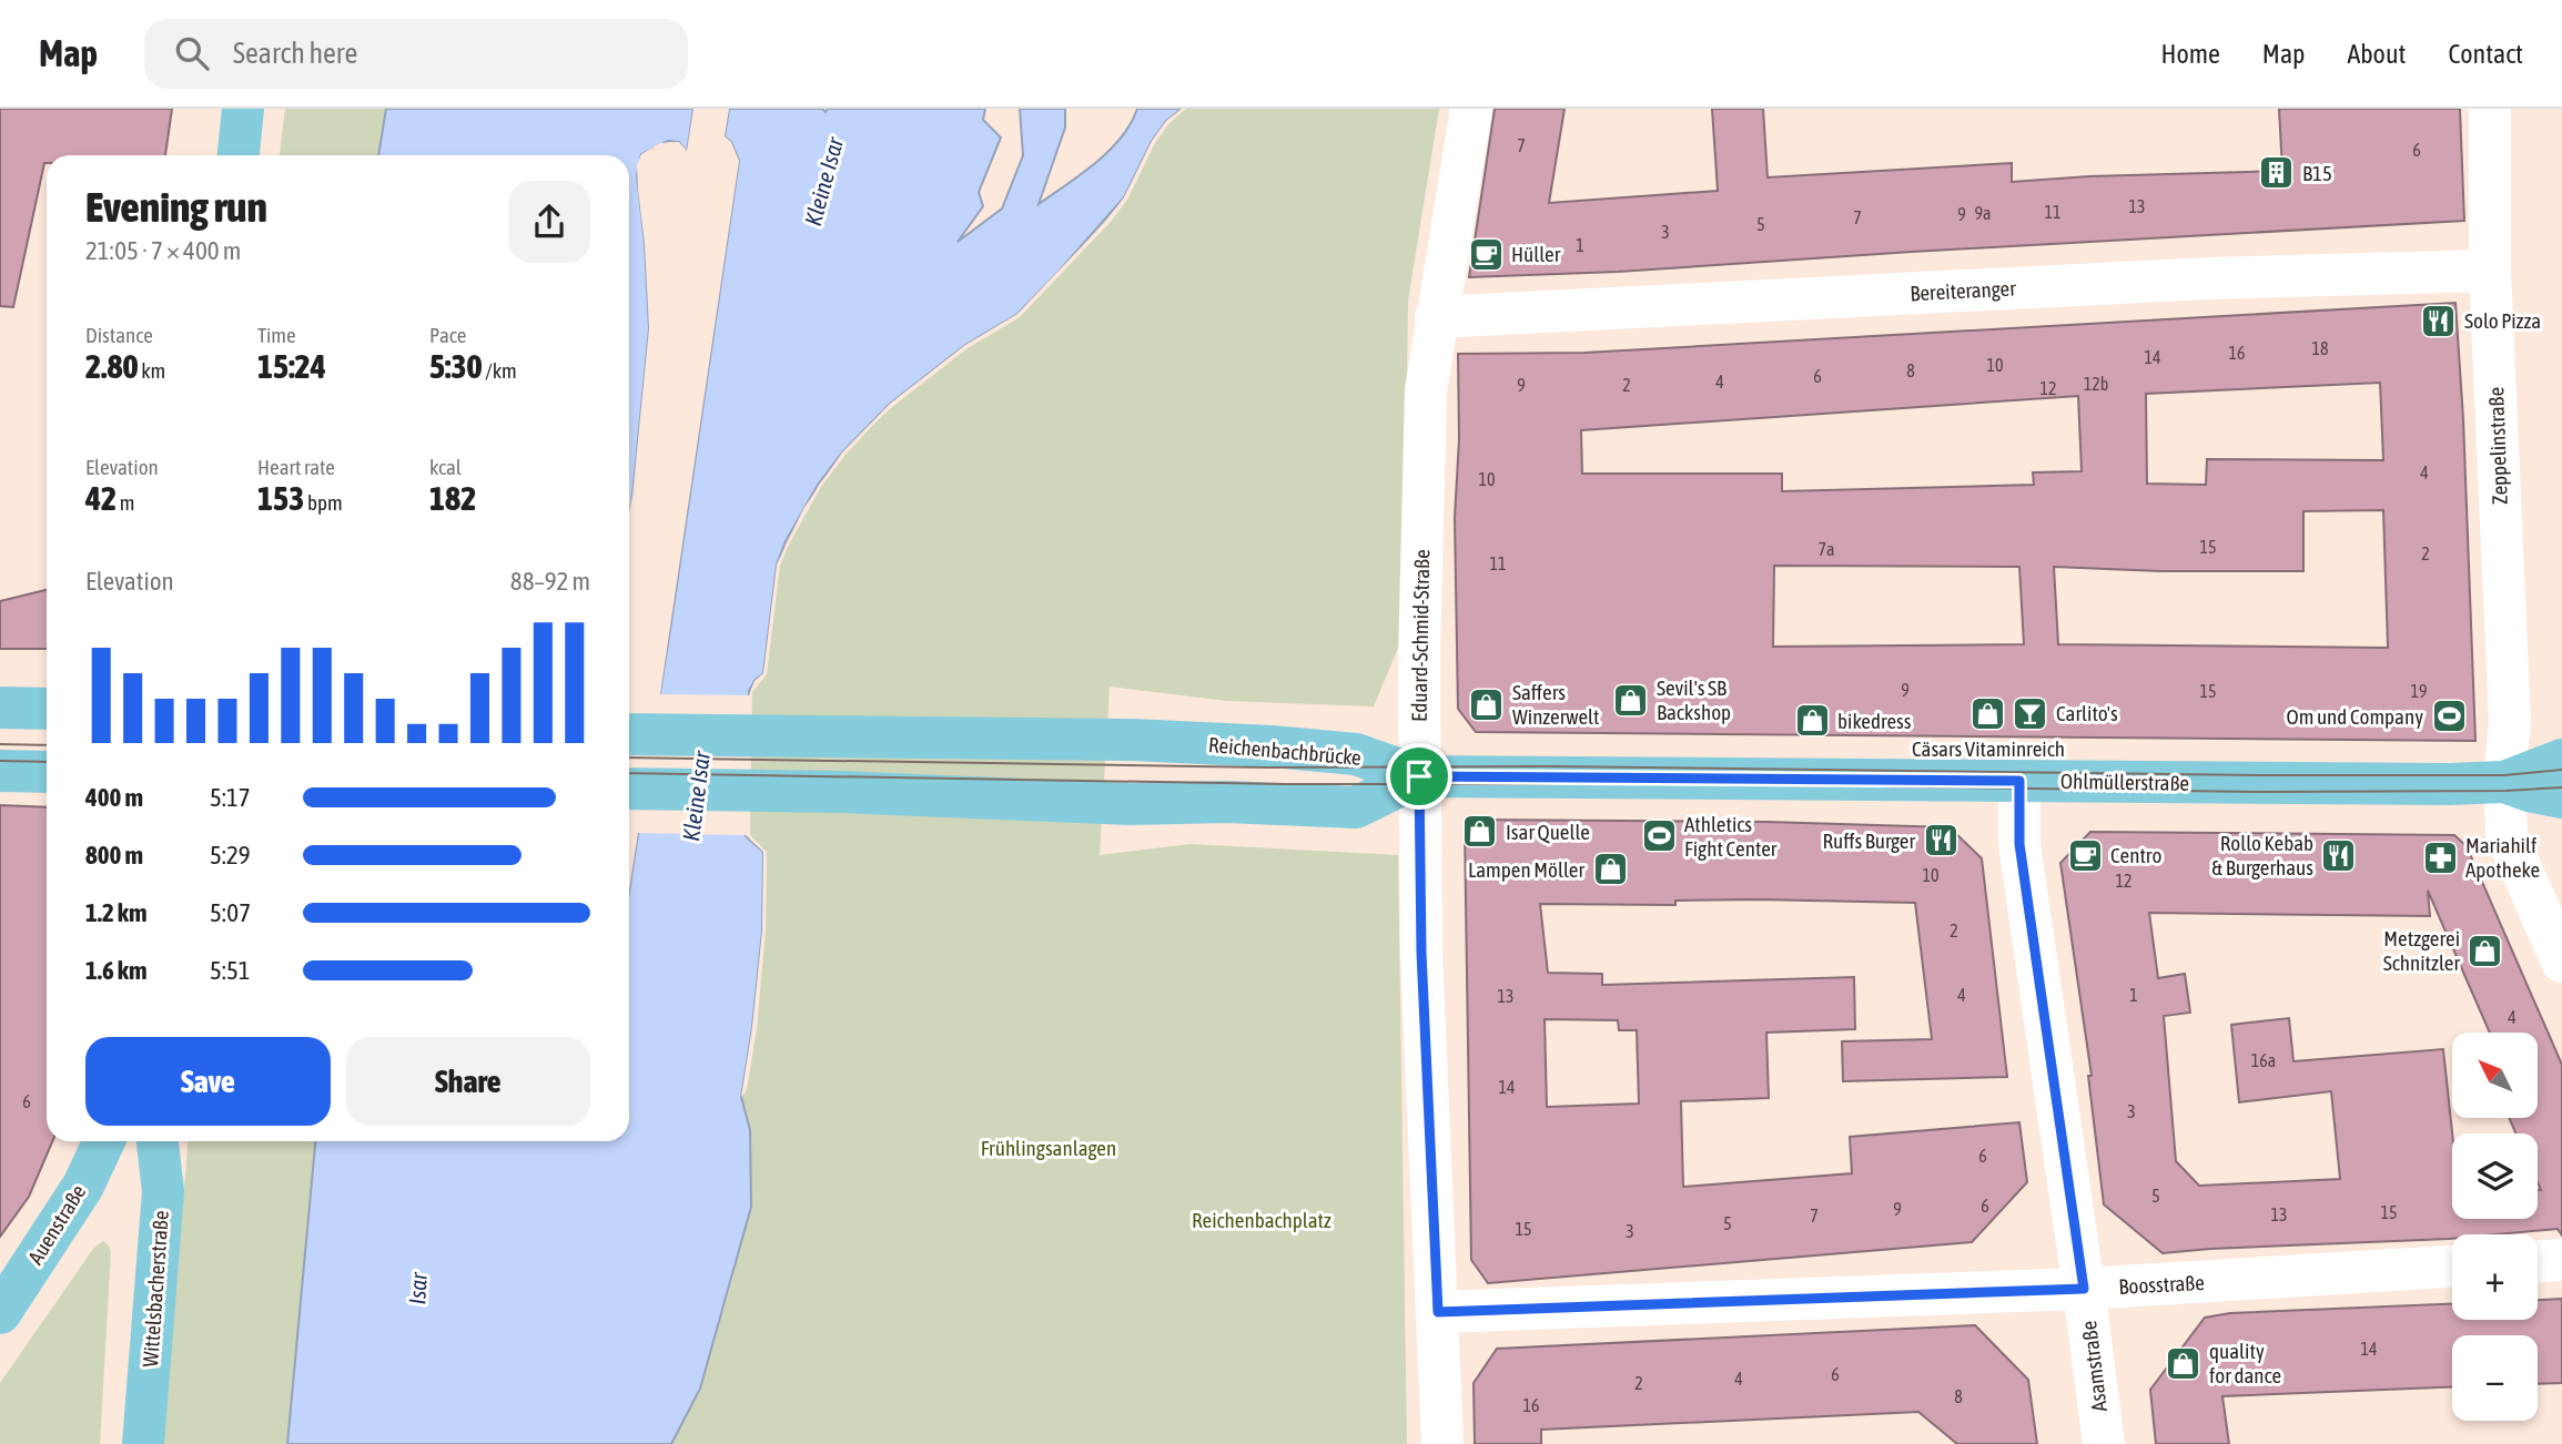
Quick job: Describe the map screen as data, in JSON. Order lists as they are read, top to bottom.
{
  "streets": {
    "main road": [
      "Reichenbachbrücke",
      "Ohlmüllerstraße",
      "Auenstraße",
      "Wittelsbacherstraße"
    ],
    "street": [
      "Bereiteranger",
      "Zeppelinstraße",
      "Eduard-Schmid-Straße",
      "Boosstraße",
      "Asamstraße"
    ]
  },
  "crossings": [
    ["Bereiteranger", "Zeppelinstraße"],
    ["Bereiteranger", "Eduard-Schmid-Straße"],
    ["Zeppelinstraße", "Ohlmüllerstraße"],
    ["Eduard-Schmid-Straße", "Reichenbachbrücke"],
    ["Eduard-Schmid-Straße", "Ohlmüllerstraße"],
    ["Eduard-Schmid-Straße", "Boosstraße"],
    ["Reichenbachbrücke", "Ohlmüllerstraße"],
    ["Ohlmüllerstraße", "Asamstraße"],
    ["Boosstraße", "Asamstraße"]
  ],
  "water": ["Kleine Isar", "Isar"],
  "parks": ["Frühlingsanlagen", "Reichenbachplatz"],
  "places": {
    "building": ["B15"],
    "cafe": ["Hüller", "Centro"],
    "restaurant": ["Solo Pizza", "Ruffs Burger", "Rollo Kebab & Burgerhaus"],
    "shop": [
      "Sevil's SB Backshop",
      "Saffers Winzerwelt",
      "Cäsars Vitaminreich",
      "bikedress",
      "Isar Quelle",
      "Lampen Möller",
      "Metzgerei Schnitzler",
      "quality for dance"
    ],
    "bar": ["Carlito's"],
    "sports": ["Om und Company", "Athletics Fight Center"],
    "pharmacy": ["Mariahilf Apotheke"]
  },
  "house_numbers": [
    "7",
    "6",
    "13",
    "11",
    "9a",
    "9",
    "7",
    "5",
    "3",
    "1",
    "18",
    "16",
    "14",
    "10",
    "8",
    "6",
    "4",
    "12b",
    "9",
    "2",
    "12",
    "4",
    "10",
    "15",
    "7a",
    "2",
    "11",
    "9",
    "15",
    "19",
    "10",
    "12",
    "2",
    "4",
    "1",
    "13",
    "4",
    "16a",
    "14",
    "6",
    "3",
    "6",
    "5",
    "6",
    "9",
    "15",
    "13",
    "7",
    "5",
    "15",
    "3",
    "14",
    "6",
    "4",
    "2",
    "8",
    "16"
  ],
  "north": "top left",
  "page": {
    "header": "Map",
    "search": "Search here",
    "nav": [
      "Home",
      "Map",
      "About",
      "Contact"
    ],
    "heading": ["Evening run", "21:05 · 7 × 400 m"],
    "stats": [
      ["Distance", "2.80 km"],
      ["Time", "15:24"],
      ["Pace", "5:30 /km"],
      ["Elevation", "42 m"],
      ["Heart rate", "153 bpm"],
      ["kcal", "182"]
    ],
    "chart": ["Elevation", "88–92 m"],
    "list": [
      {
        "name": "400 m",
        "note": "5:17"
      },
      {
        "name": "800 m",
        "note": "5:29"
      },
      {
        "name": "1.2 km",
        "note": "5:07"
      },
      {
        "name": "1.6 km",
        "note": "5:51"
      }
    ],
    "buttons": ["Save", "Share"],
    "map_buttons": ["+", "−"]
  }
}
